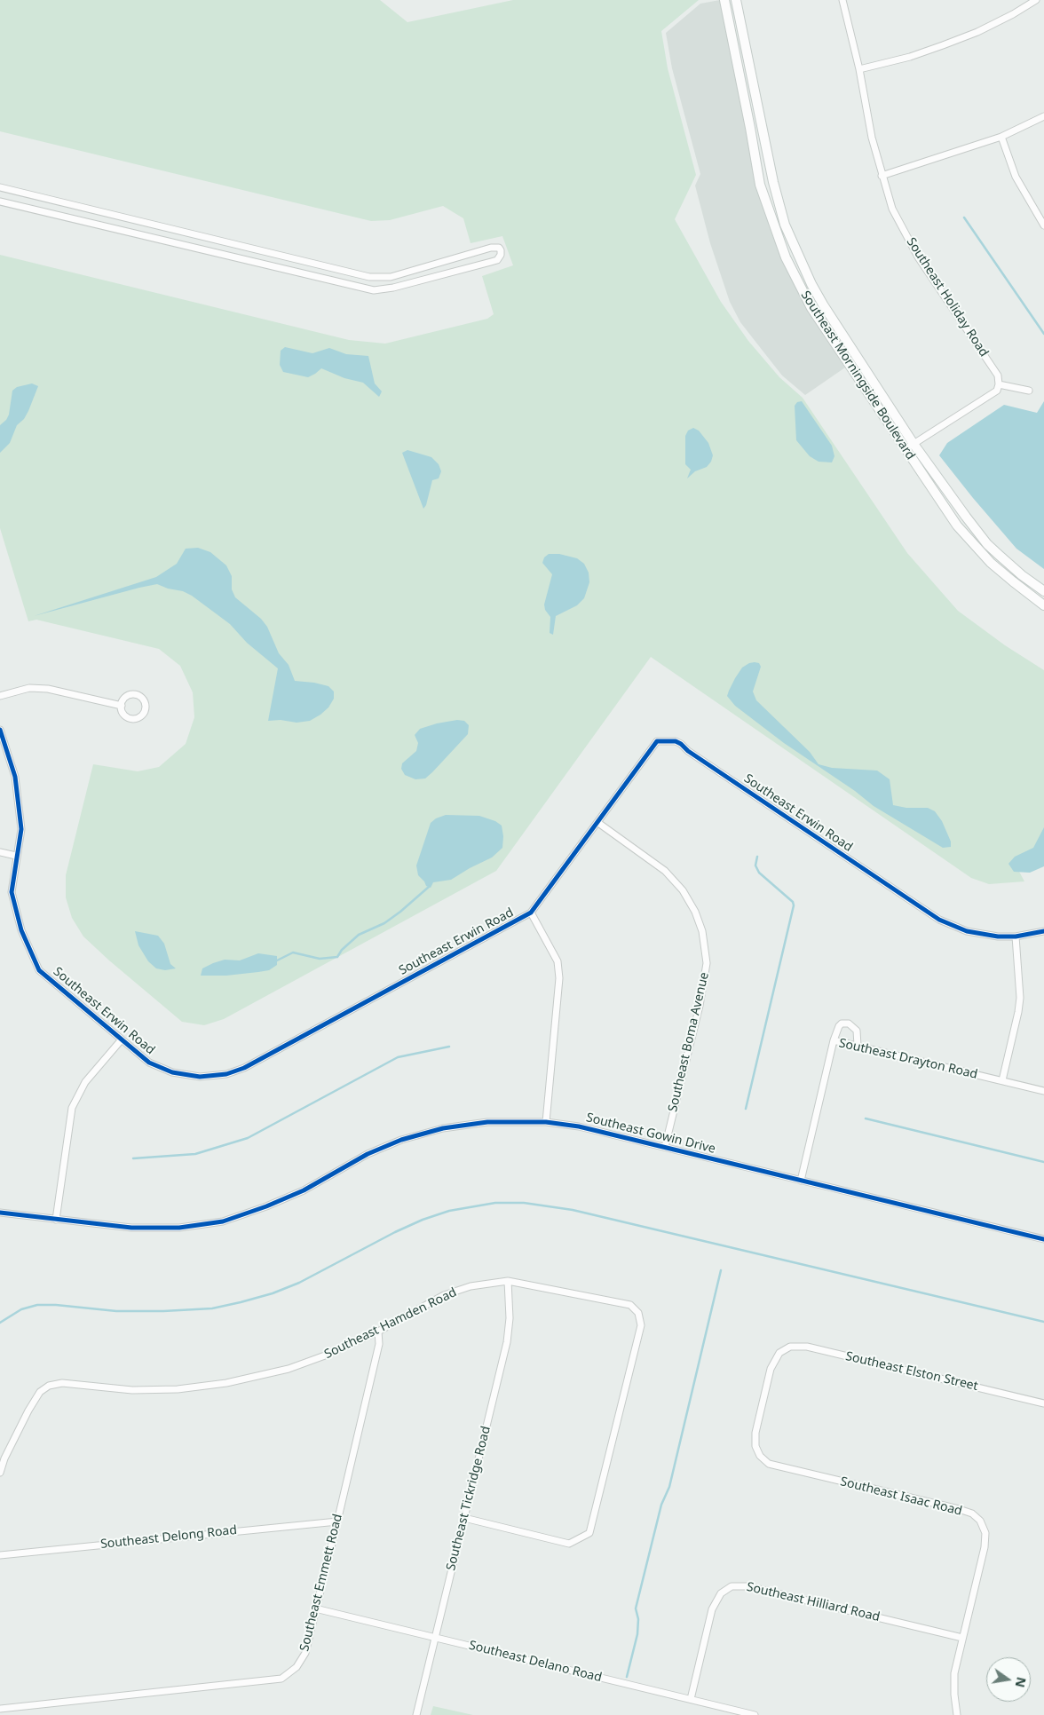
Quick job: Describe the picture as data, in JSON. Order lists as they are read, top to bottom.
{
  "streets": {
    "street": [
      "Southeast Holiday Road",
      "Southeast Morningside Boulevard",
      "Southeast Erwin Road",
      "Southeast Boma Avenue",
      "Southeast Drayton Road",
      "Southeast Gowin Drive",
      "Southeast Hamden Road",
      "Southeast Elston Street",
      "Southeast Isaac Road",
      "Southeast Tickridge Road",
      "Southeast Delong Road",
      "Southeast Emmett Road",
      "Southeast Hilliard Road",
      "Southeast Delano Road"
    ]
  },
  "crossings": [
    ["Southeast Erwin Road", "Southeast Boma Avenue"],
    ["Southeast Boma Avenue", "Southeast Gowin Drive"],
    ["Southeast Drayton Road", "Southeast Gowin Drive"],
    ["Southeast Hamden Road", "Southeast Tickridge Road"],
    ["Southeast Hamden Road", "Southeast Emmett Road"],
    ["Southeast Elston Street", "Southeast Isaac Road"],
    ["Southeast Isaac Road", "Southeast Hilliard Road"],
    ["Southeast Tickridge Road", "Southeast Delano Road"],
    ["Southeast Delong Road", "Southeast Emmett Road"],
    ["Southeast Emmett Road", "Southeast Delano Road"],
    ["Southeast Hilliard Road", "Southeast Delano Road"]
  ],
  "north": "right"
}
